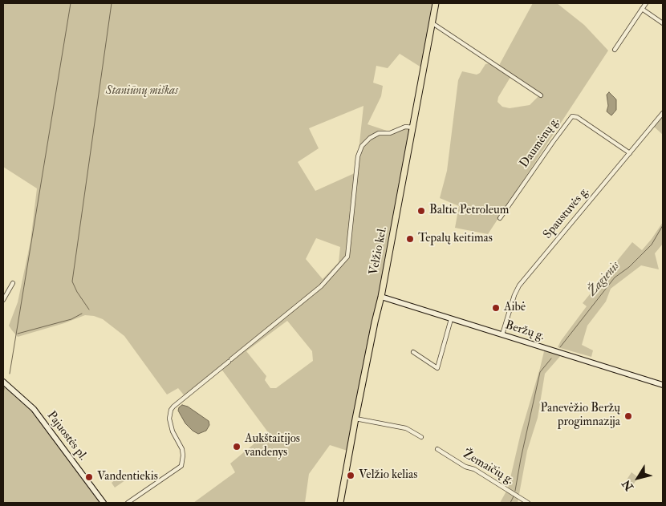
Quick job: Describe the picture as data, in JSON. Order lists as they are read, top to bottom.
{
  "streets": {
    "main road": ["Velžio kel.", "Beržų g.", "Pajuostės pl."],
    "street": ["Daumėnų g.", "Spaustuvės g.", "Žemaičių g."]
  },
  "crossings": [
    ["Daumėnų g.", "Spaustuvės g."],
    ["Spaustuvės g.", "Beržų g."],
    ["Velžio kel.", "Beržų g."]
  ],
  "water": ["Žagienis"],
  "parks": ["Staniūnų miškas"],
  "places": [
    "Baltic Petroleum",
    "Tepalų keitimas",
    "Aibė",
    "Panevėžio Beržų progimnazija",
    "Aukštaitijos vandenys",
    "Velžio kelias",
    "Vandentiekis"
  ],
  "north": "bottom left"
}
